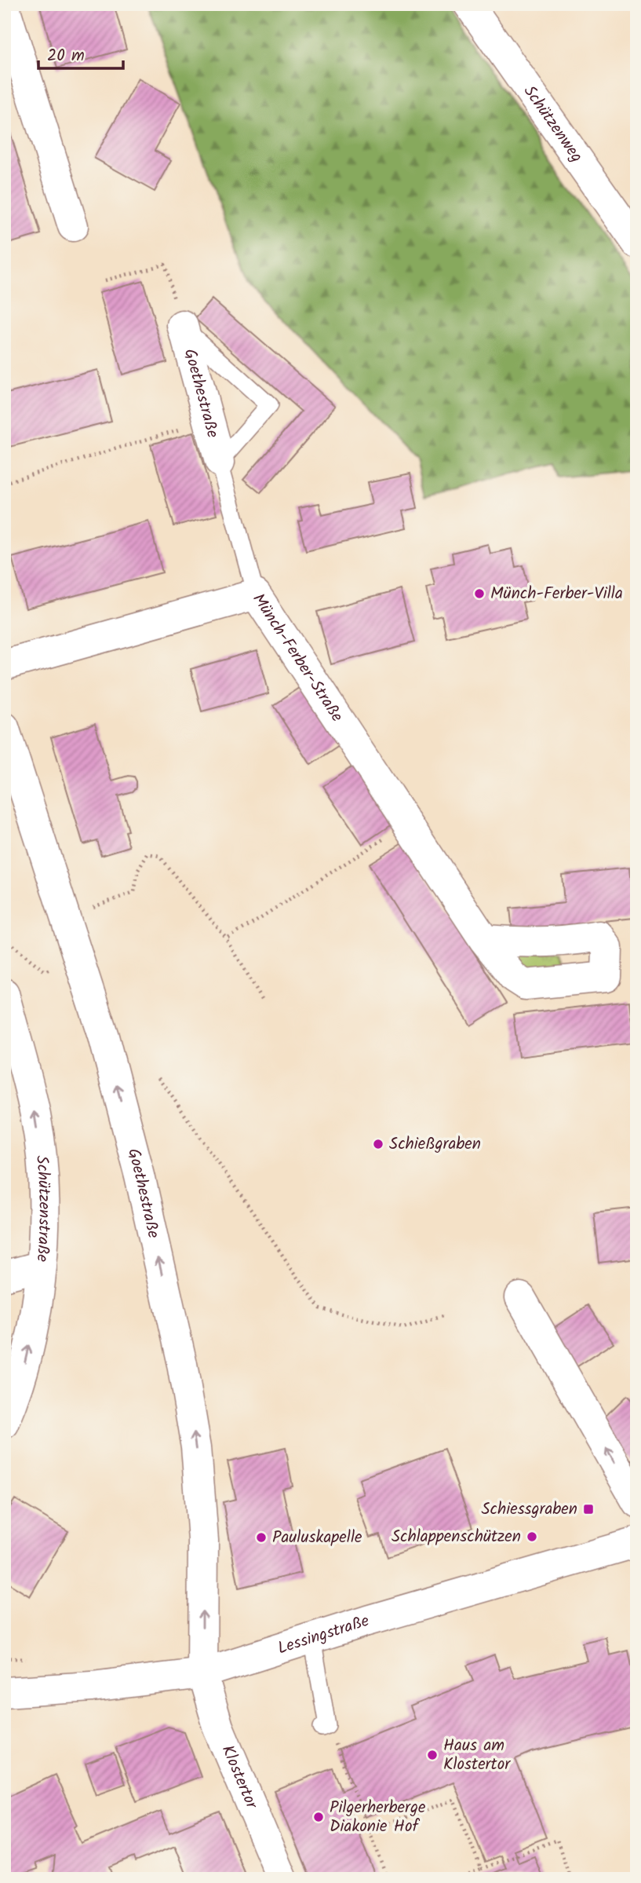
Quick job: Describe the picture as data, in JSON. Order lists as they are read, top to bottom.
{
  "streets": {
    "street": [
      "Schützenweg",
      "Goethestraße",
      "Münch-Ferber-Straße",
      "Schützenstraße",
      "Lessingstraße",
      "Klostertor"
    ]
  },
  "crossings": [
    ["Goethestraße", "Lessingstraße"],
    ["Goethestraße", "Klostertor"],
    ["Lessingstraße", "Klostertor"]
  ],
  "one_way": ["Goethestraße", "Schützenstraße"],
  "places": {
    "other": [
      "Münch-Ferber-Villa",
      "Schießgraben",
      "Schlappenschützen",
      "Pauluskapelle",
      "Haus am Klostertor",
      "Pilgerherberge Diakonie Hof"
    ],
    "transit": ["Schiessgraben"]
  },
  "scale_bar": "20 m"
}
